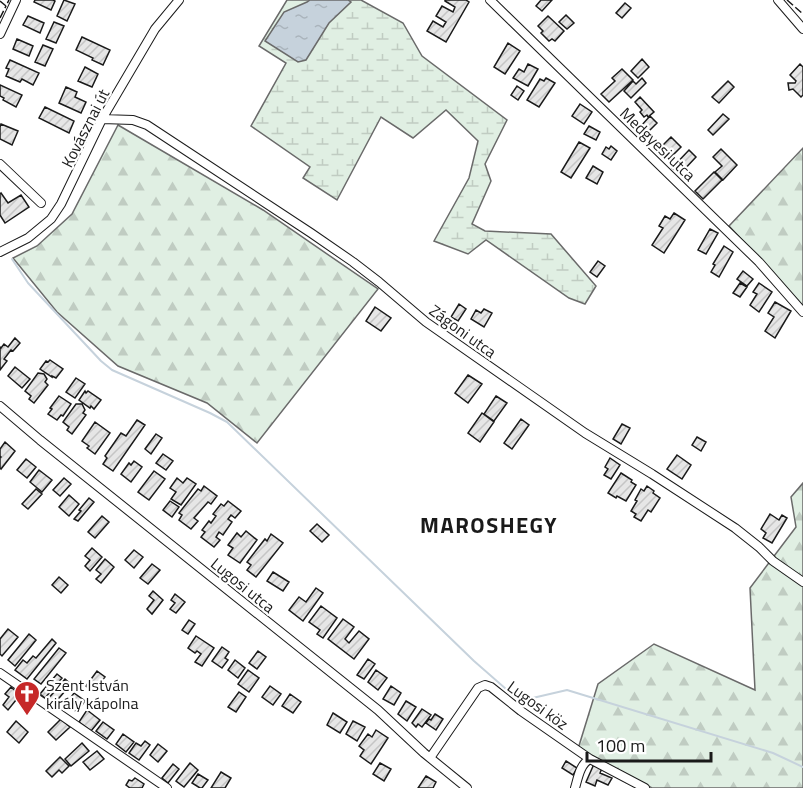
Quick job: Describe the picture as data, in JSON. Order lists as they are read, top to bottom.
{
  "streets": {
    "street": [
      "Kovásznai út",
      "Medgyesi utca",
      "Zágoni utca",
      "Lugosi utca",
      "Lugosi köz"
    ]
  },
  "crossings": [
    ["Kovásznai út", "Zágoni utca"],
    ["Lugosi utca", "Lugosi köz"]
  ],
  "districts": ["MAROSHEGY"],
  "places": {
    "church": ["Szent István király kápolna"]
  },
  "scale_bar": "100 m"
}
